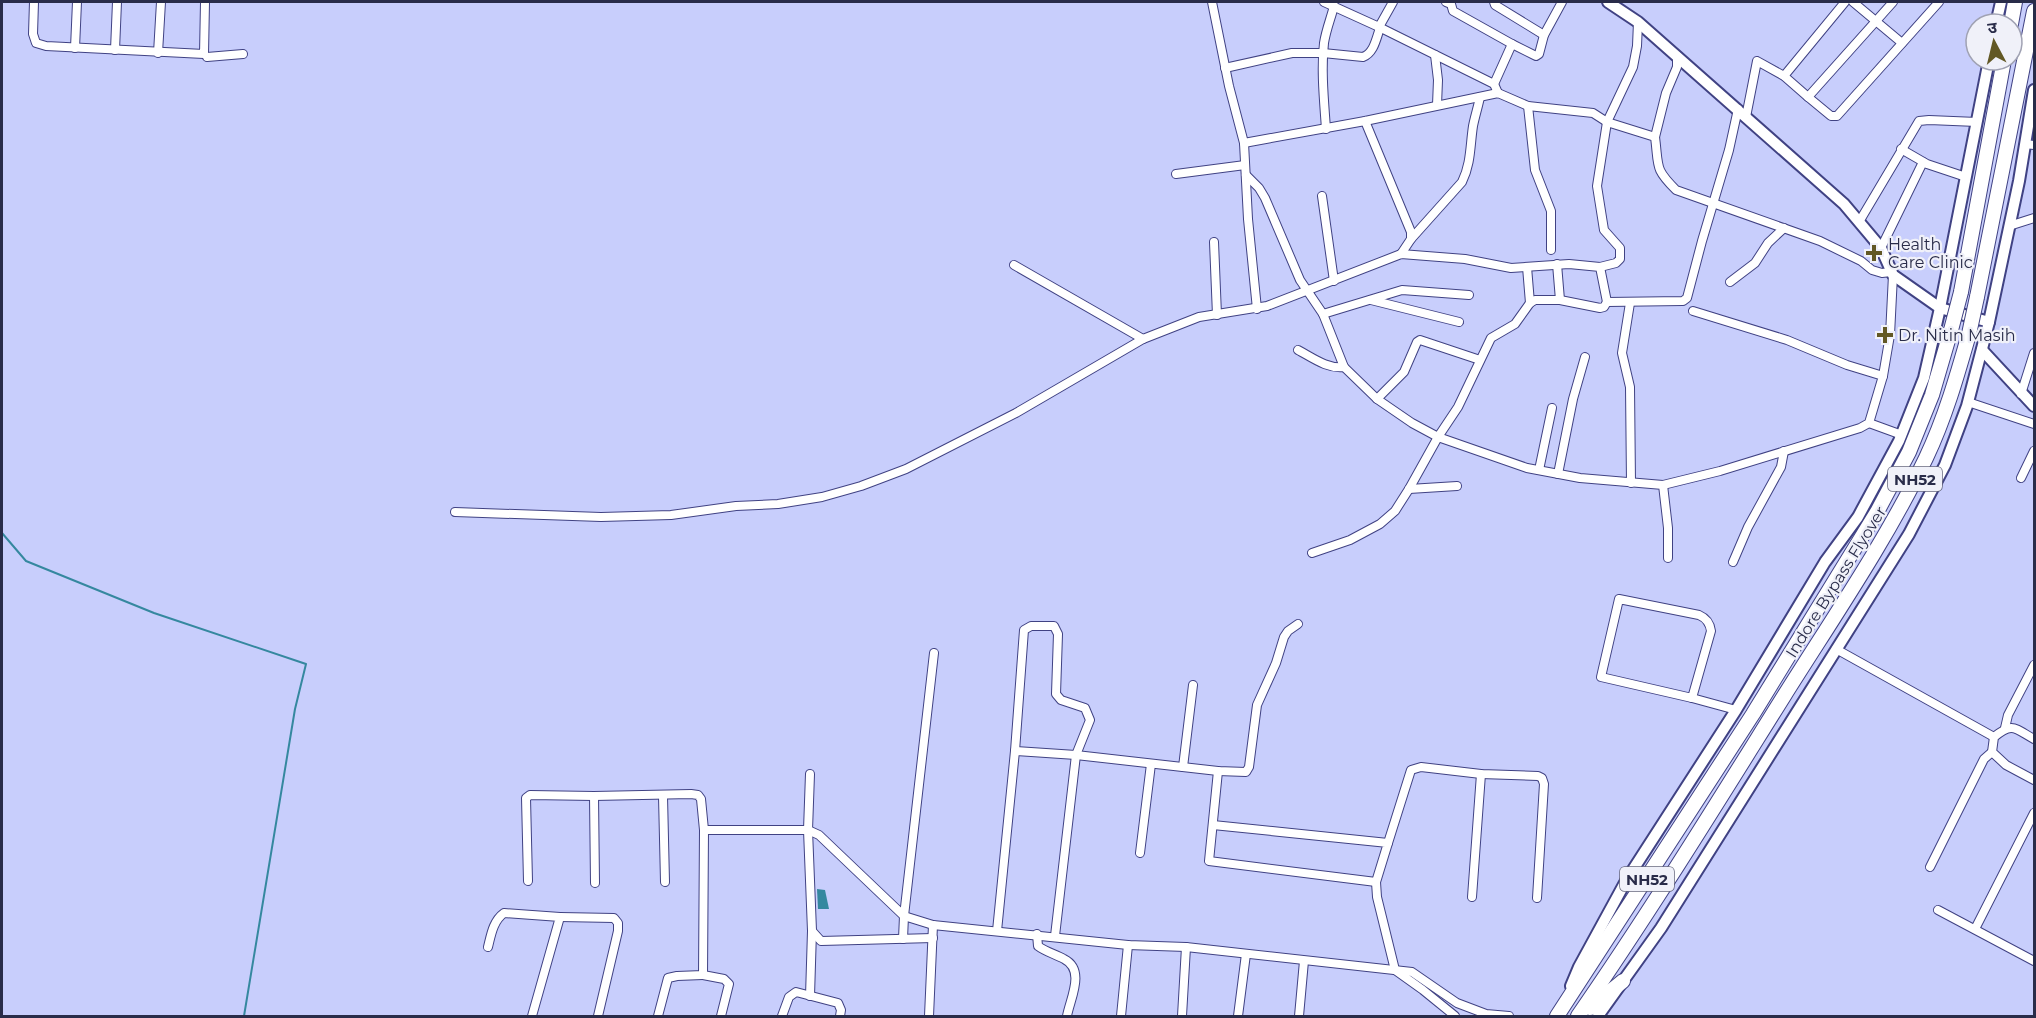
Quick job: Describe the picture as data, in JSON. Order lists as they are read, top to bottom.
{
  "streets": {
    "highway": ["NH52", "Indore Bypass Flyover"]
  },
  "places": {
    "health": ["Health Care Clinic", "Dr. Nitin Masih"]
  },
  "north": "top"
}
